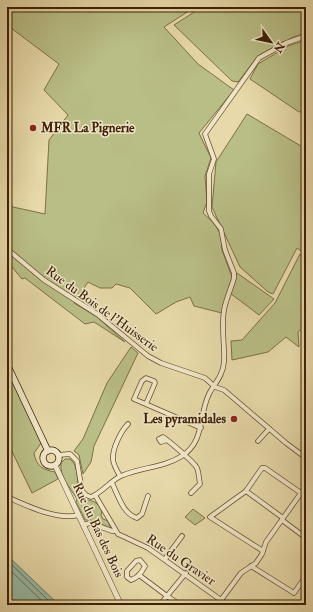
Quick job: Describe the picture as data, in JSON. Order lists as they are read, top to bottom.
{
  "streets": {
    "street": ["Rue du Bois de l'Huisserie", "Rue du Bas des Bois", "Rue du Gravier"]
  },
  "crossings": [
    ["Rue du Bas des Bois", "Rue du Gravier"]
  ],
  "places": ["MFR La Pignerie", "Les pyramidales"],
  "north": "bottom right"
}
